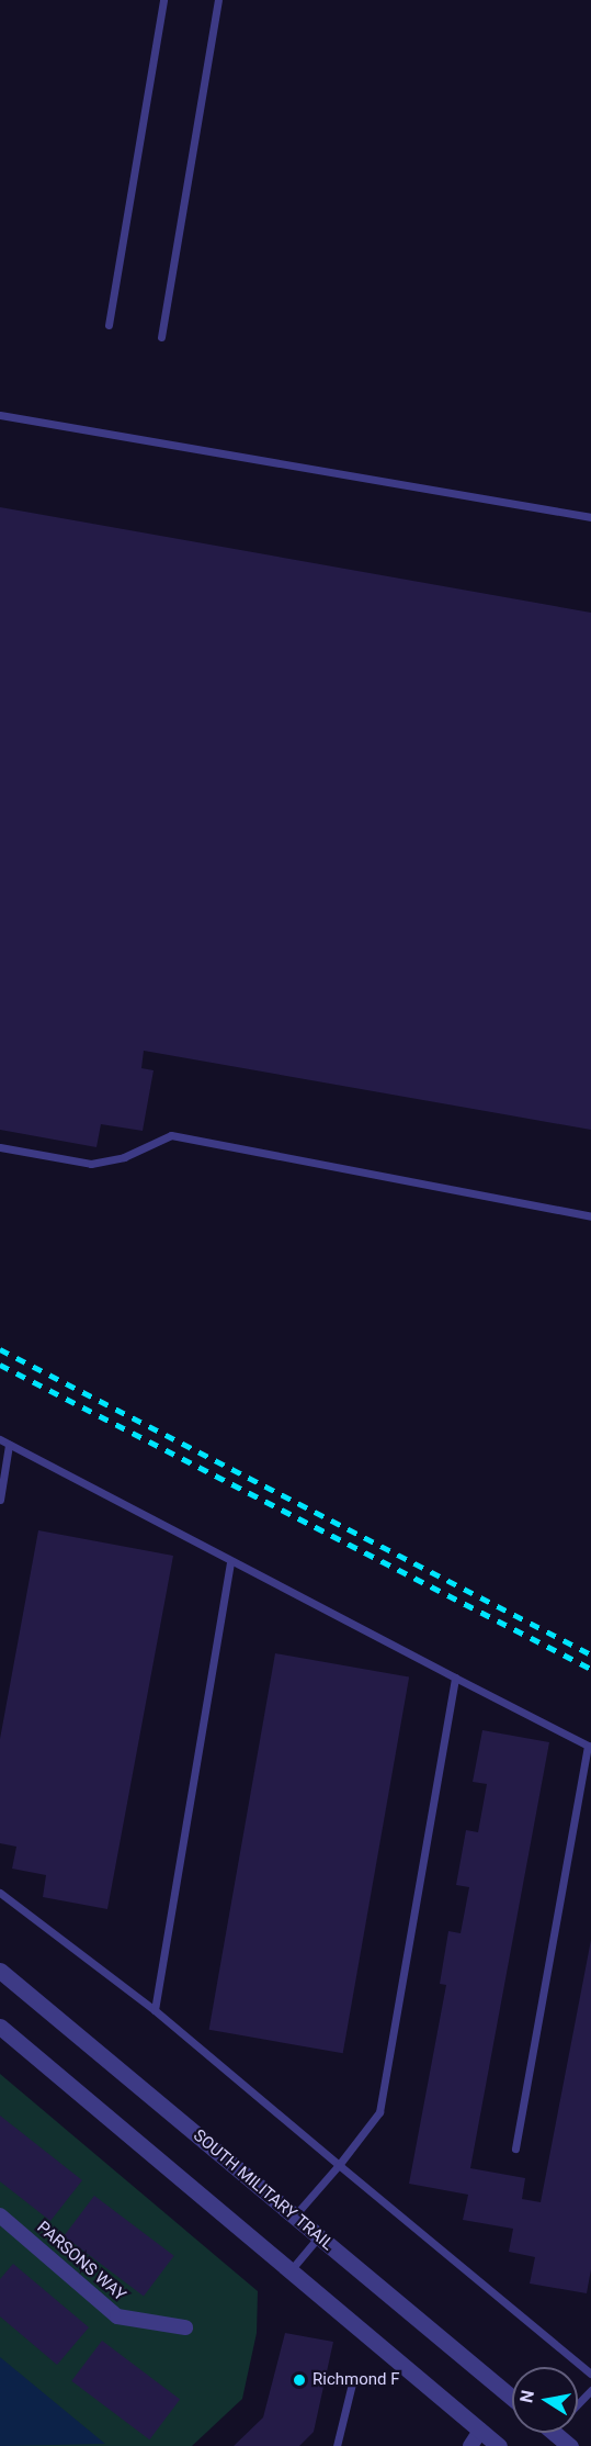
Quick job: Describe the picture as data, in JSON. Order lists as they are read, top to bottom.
{
  "streets": {
    "street": ["SOUTH MILITARY TRAIL", "PARSONS WAY"]
  },
  "places": ["Richmond F"],
  "north": "left"
}
